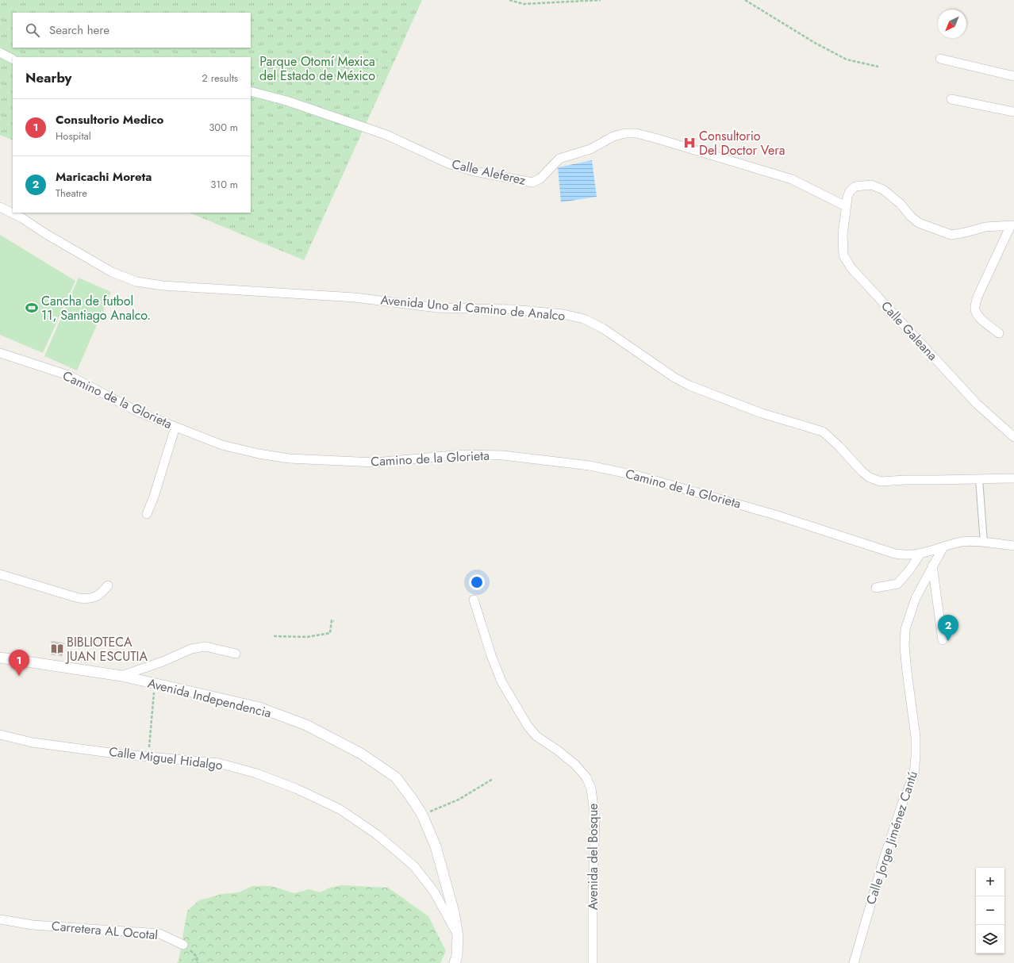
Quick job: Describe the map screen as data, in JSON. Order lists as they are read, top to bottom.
{
  "streets": {
    "street": [
      "Calle Aleferez",
      "Avenida Uno al Camino de Analco",
      "Calle Galeana",
      "Camino de la Glorieta",
      "Avenida Independencia",
      "Calle Miguel Hidalgo",
      "Calle Jorge Jiménez Cantú",
      "Avenida del Bosque",
      "Carretera AL Ocotal"
    ]
  },
  "crossings": [
    ["Calle Aleferez", "Calle Galeana"],
    ["Camino de la Glorieta", "Calle Jorge Jiménez Cantú"],
    ["Avenida Independencia", "Calle Miguel Hidalgo"]
  ],
  "parks": ["Parque Otomí Mexica del Estado de México"],
  "places": {
    "hospital": ["Consultorio Del Doctor Vera"],
    "sports": ["Cancha de futbol 11, Santiago Analco."],
    "library": ["BIBLIOTECA JUAN ESCUTIA"]
  },
  "north": "bottom left",
  "page": {
    "search": "Search here",
    "heading": ["Nearby", "2 results"],
    "list": [
      {
        "mark": "1",
        "name": "Consultorio Medico",
        "note": "Hospital",
        "value": "300 m"
      },
      {
        "mark": "2",
        "name": "Maricachi Moreta",
        "note": "Theatre",
        "value": "310 m"
      }
    ],
    "pins": ["2", "1"],
    "map_buttons": ["+", "−"]
  }
}
